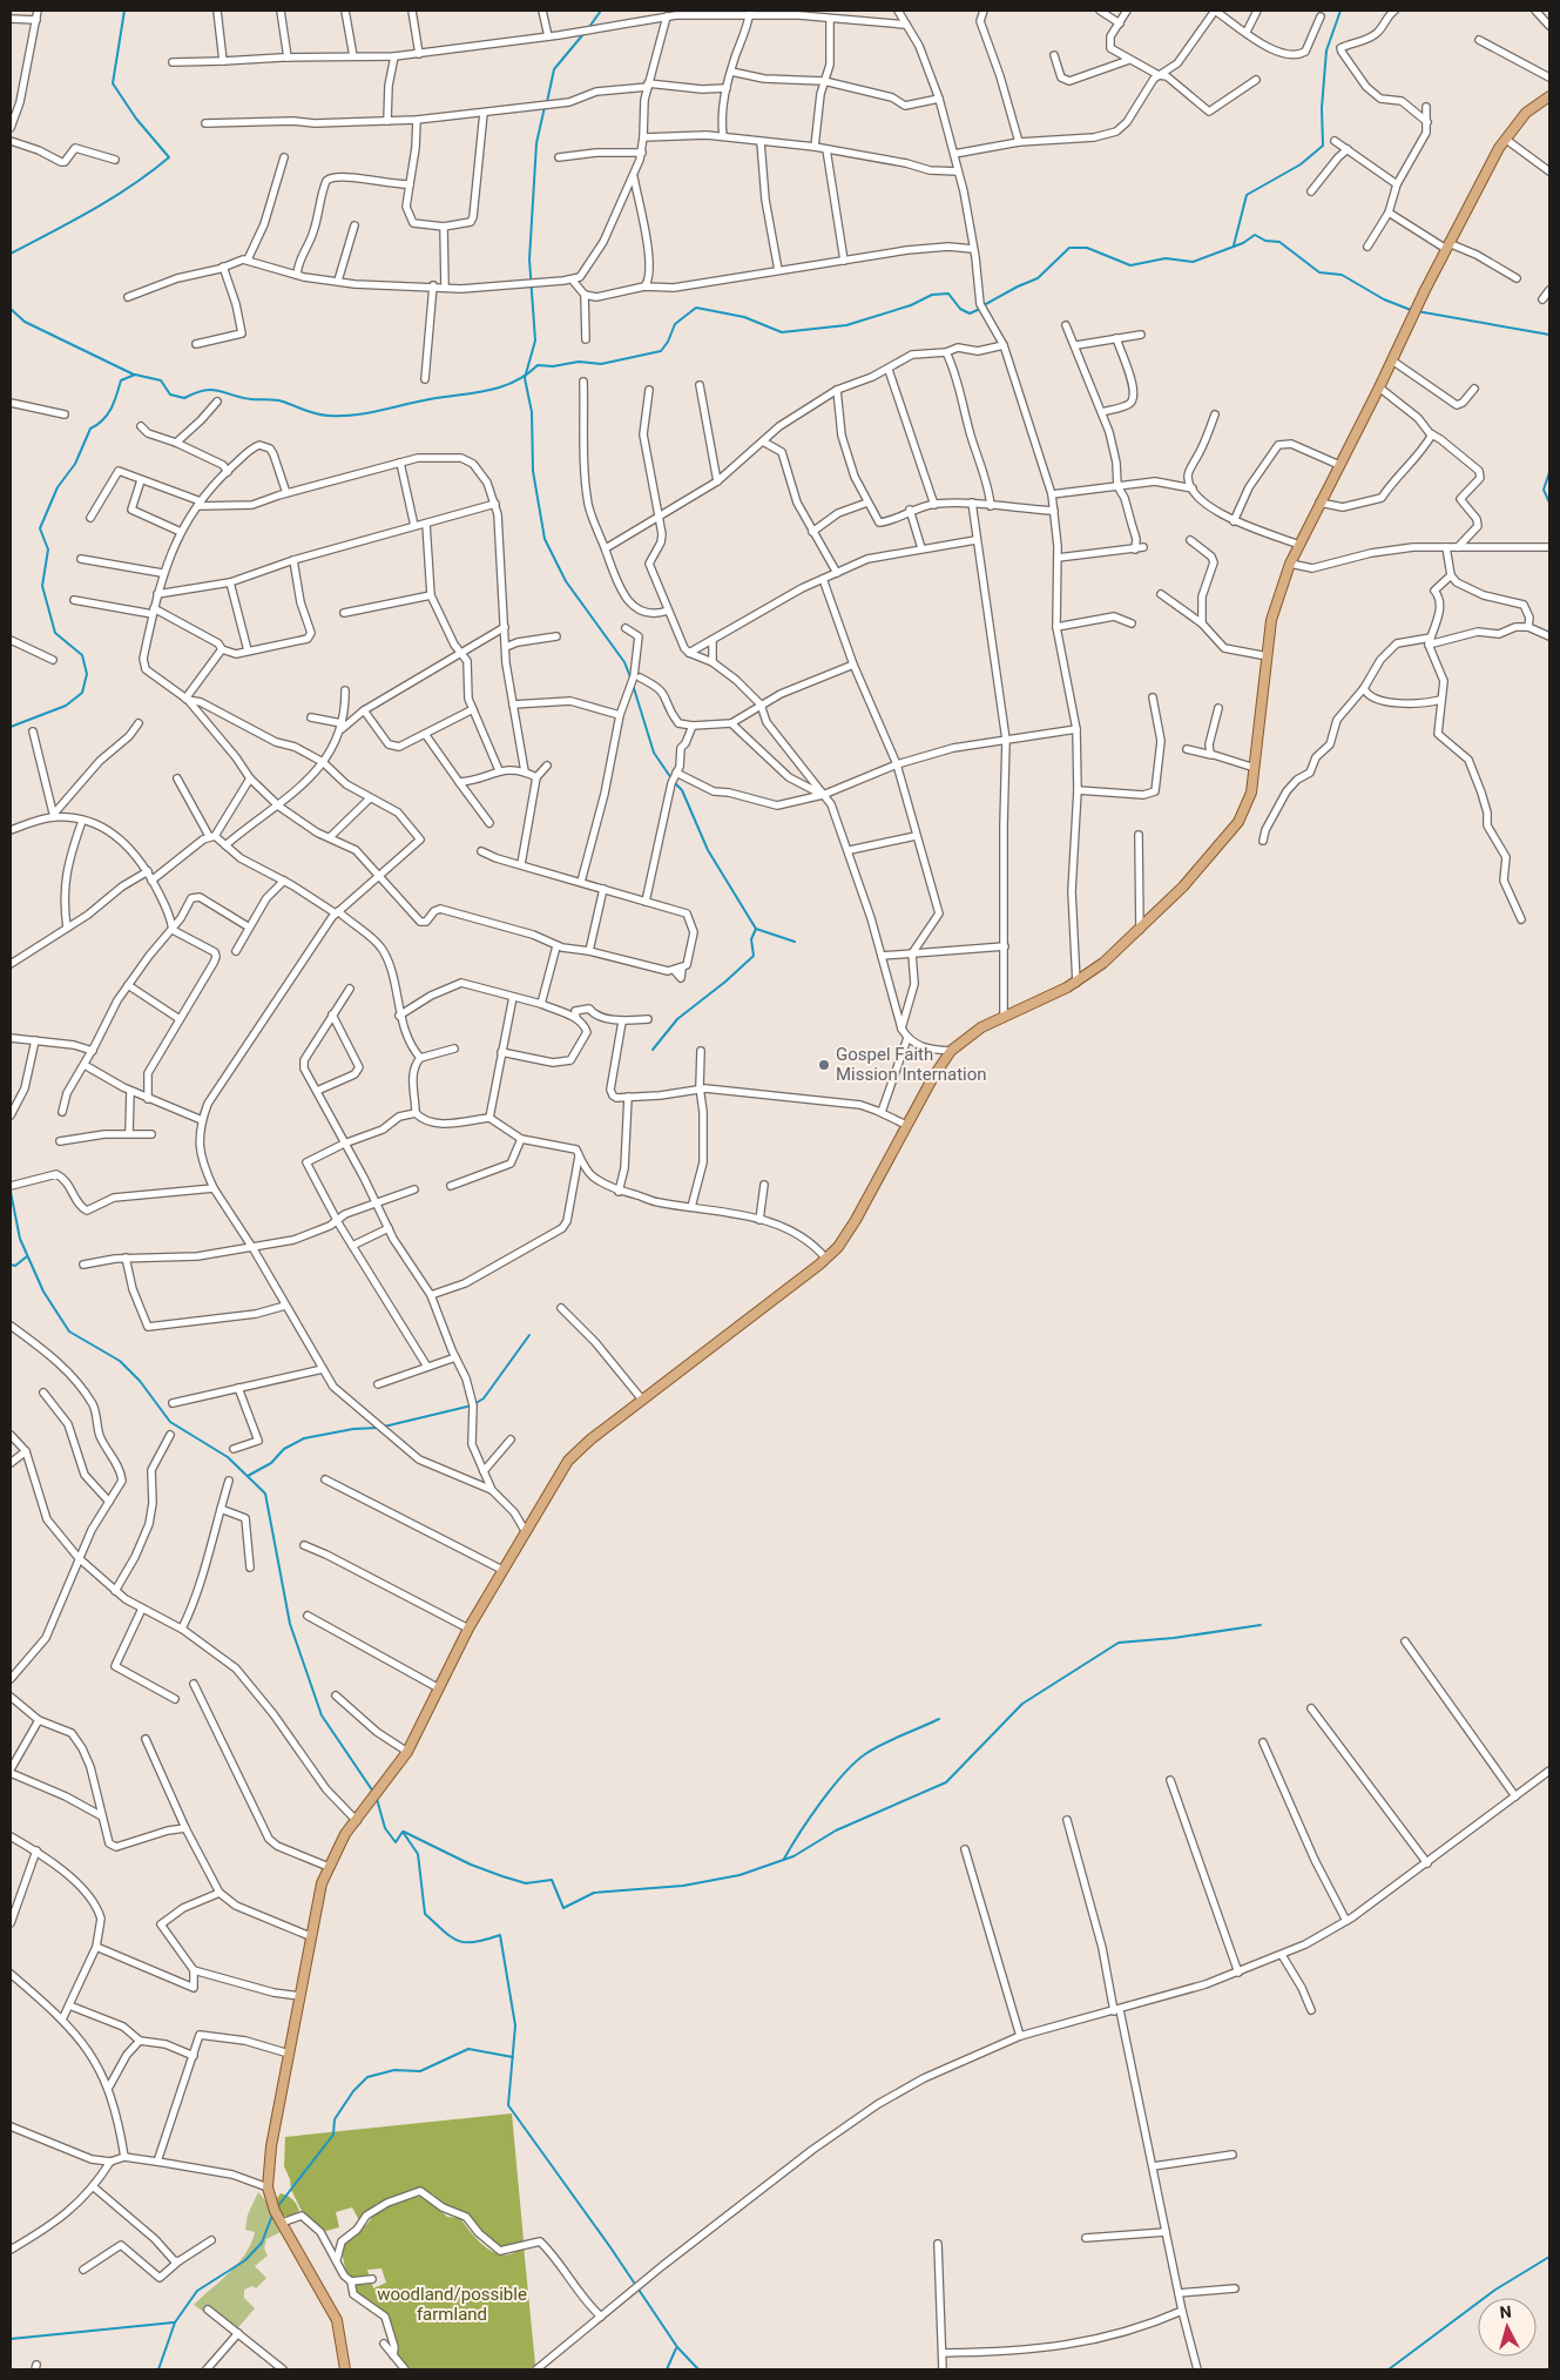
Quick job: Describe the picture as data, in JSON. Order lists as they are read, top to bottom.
{
  "parks": ["woodland/possible farmland"],
  "places": ["Gospel Faith Mission Internation"],
  "north": "top"
}
